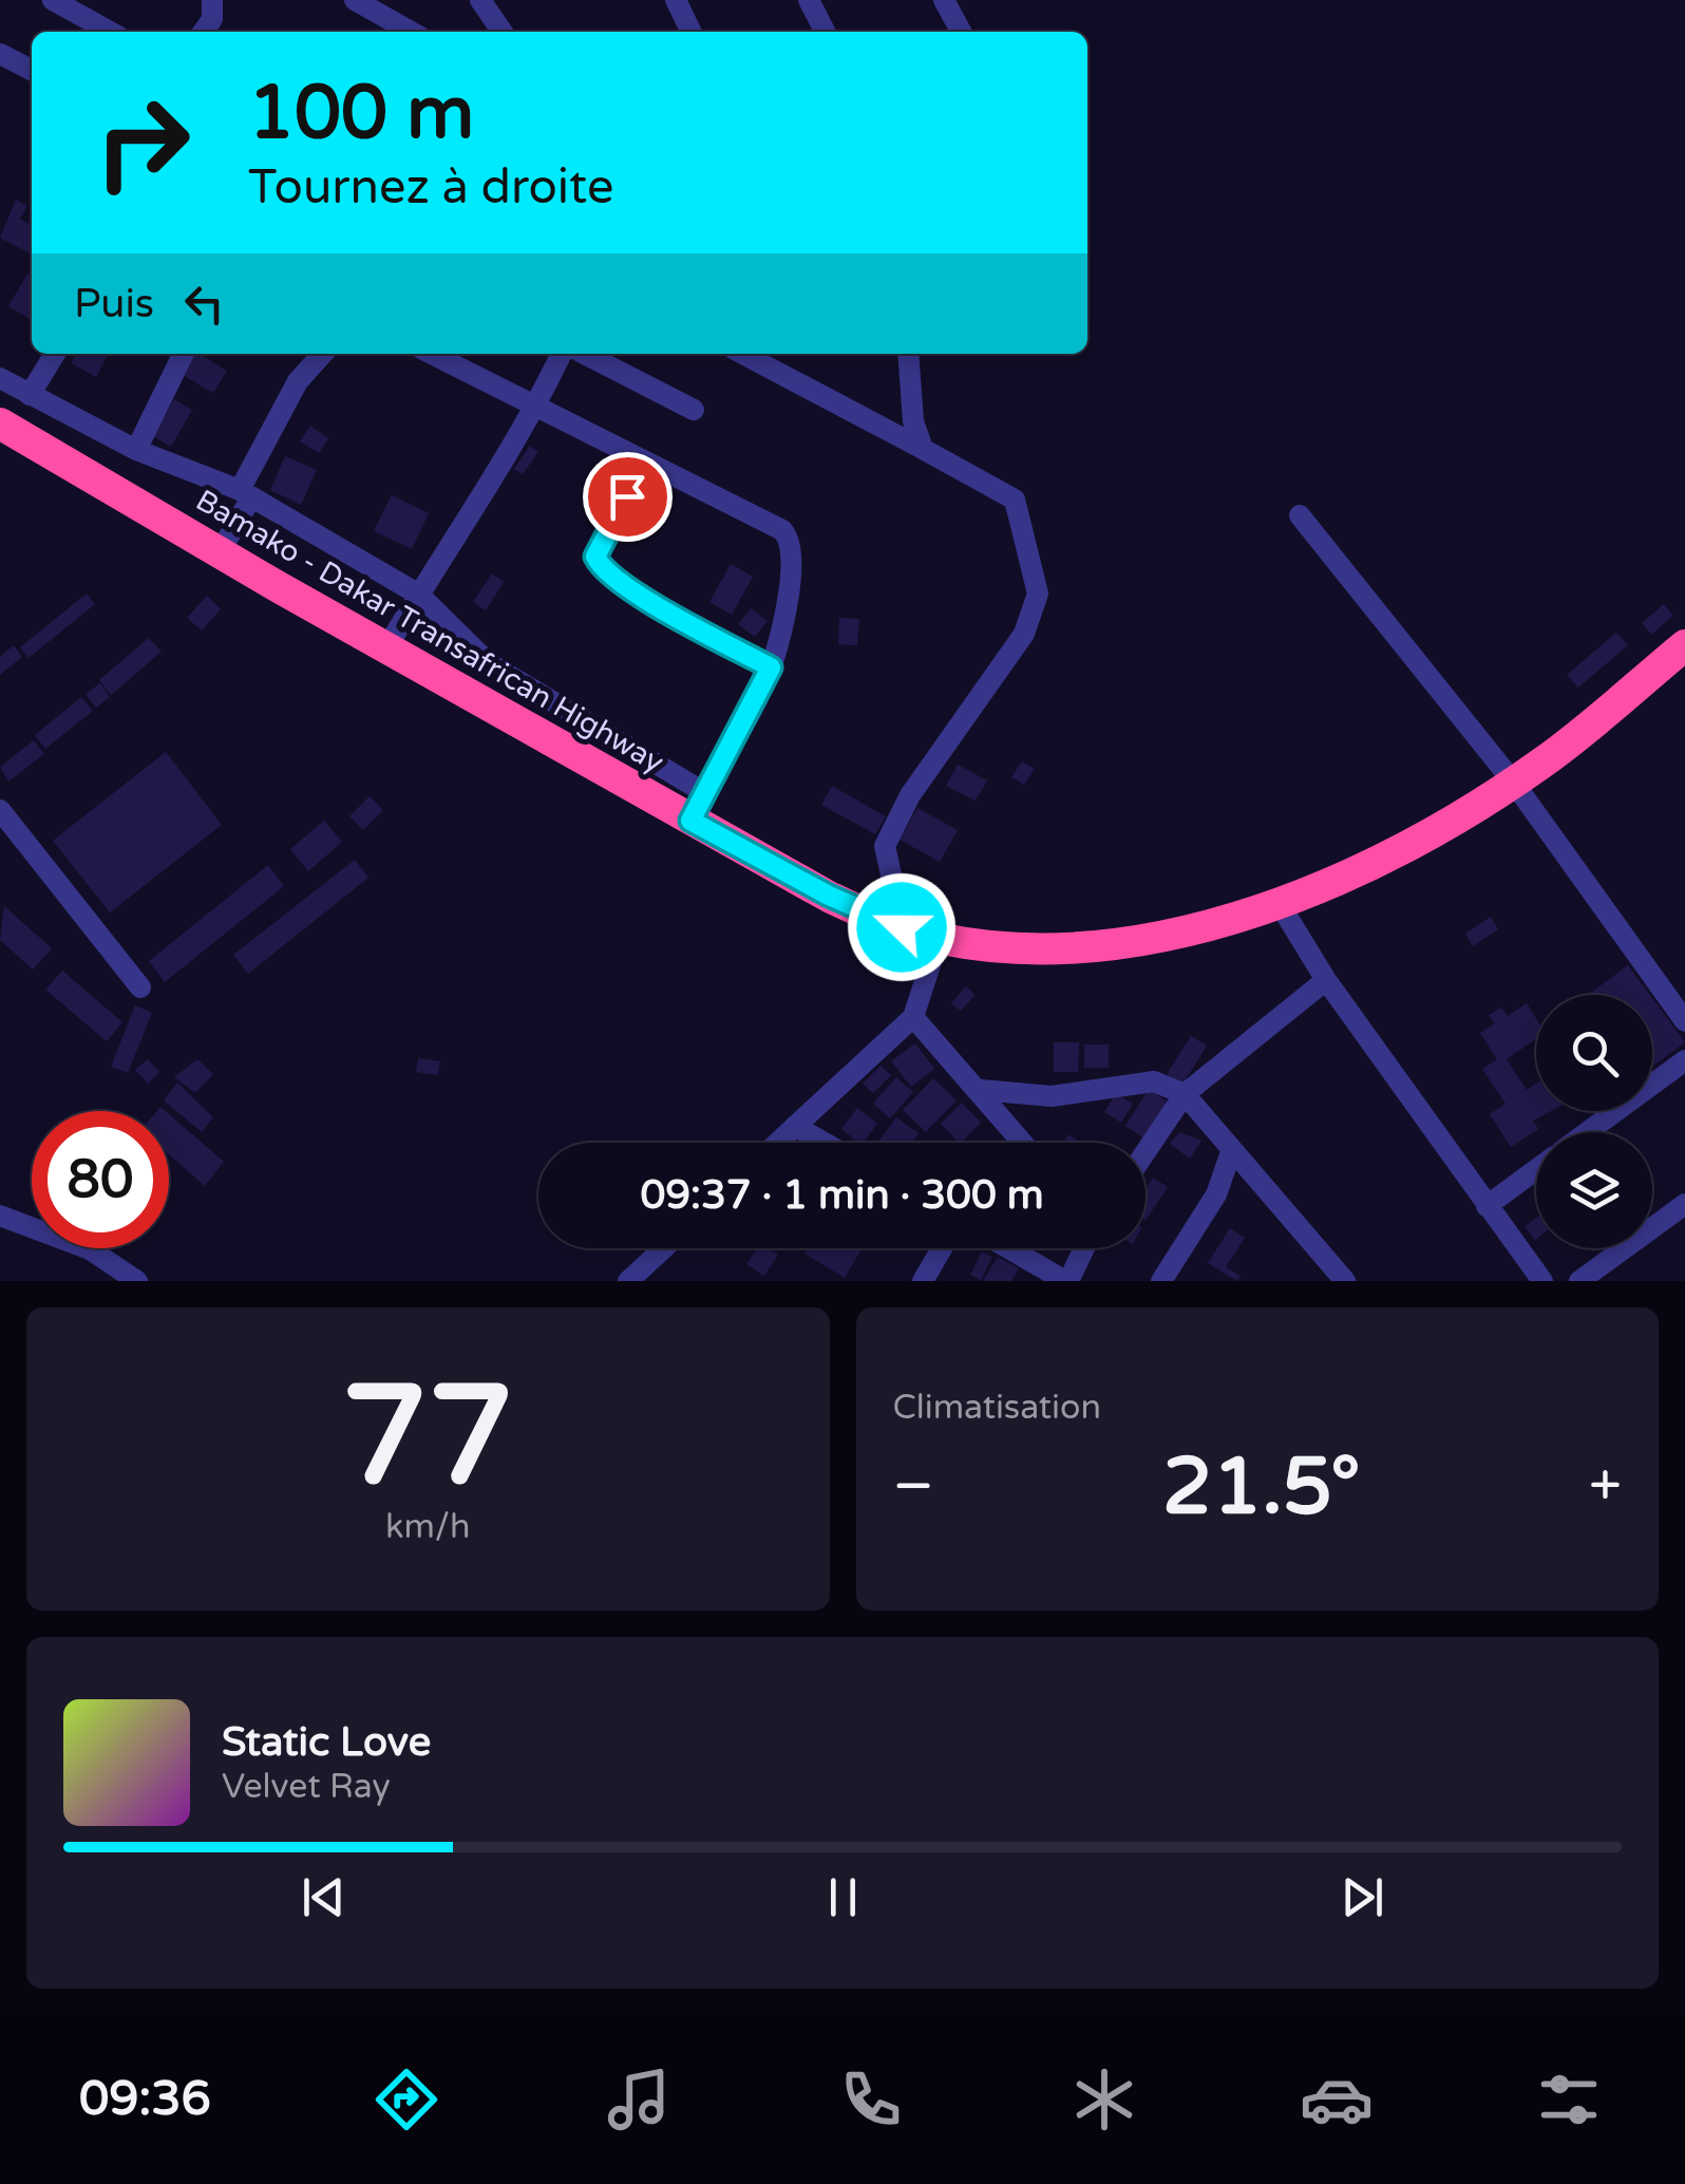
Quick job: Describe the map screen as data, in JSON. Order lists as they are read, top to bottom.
{
  "streets": {
    "highway": ["Bamako - Dakar Transafrican Highway"]
  },
  "page": {
    "turn": ["100 m", "Tournez à droite"],
    "then": "Puis",
    "limit": "80",
    "trip": "09:37 · 1 min · 300 m",
    "tile": [
      ["77", "km/h"],
      "Climatisation"
    ],
    "heat": ["−", "21.5°", "+"],
    "song": ["Static Love", "Velvet Ray"],
    "tabs": "09:36"
  }
}
